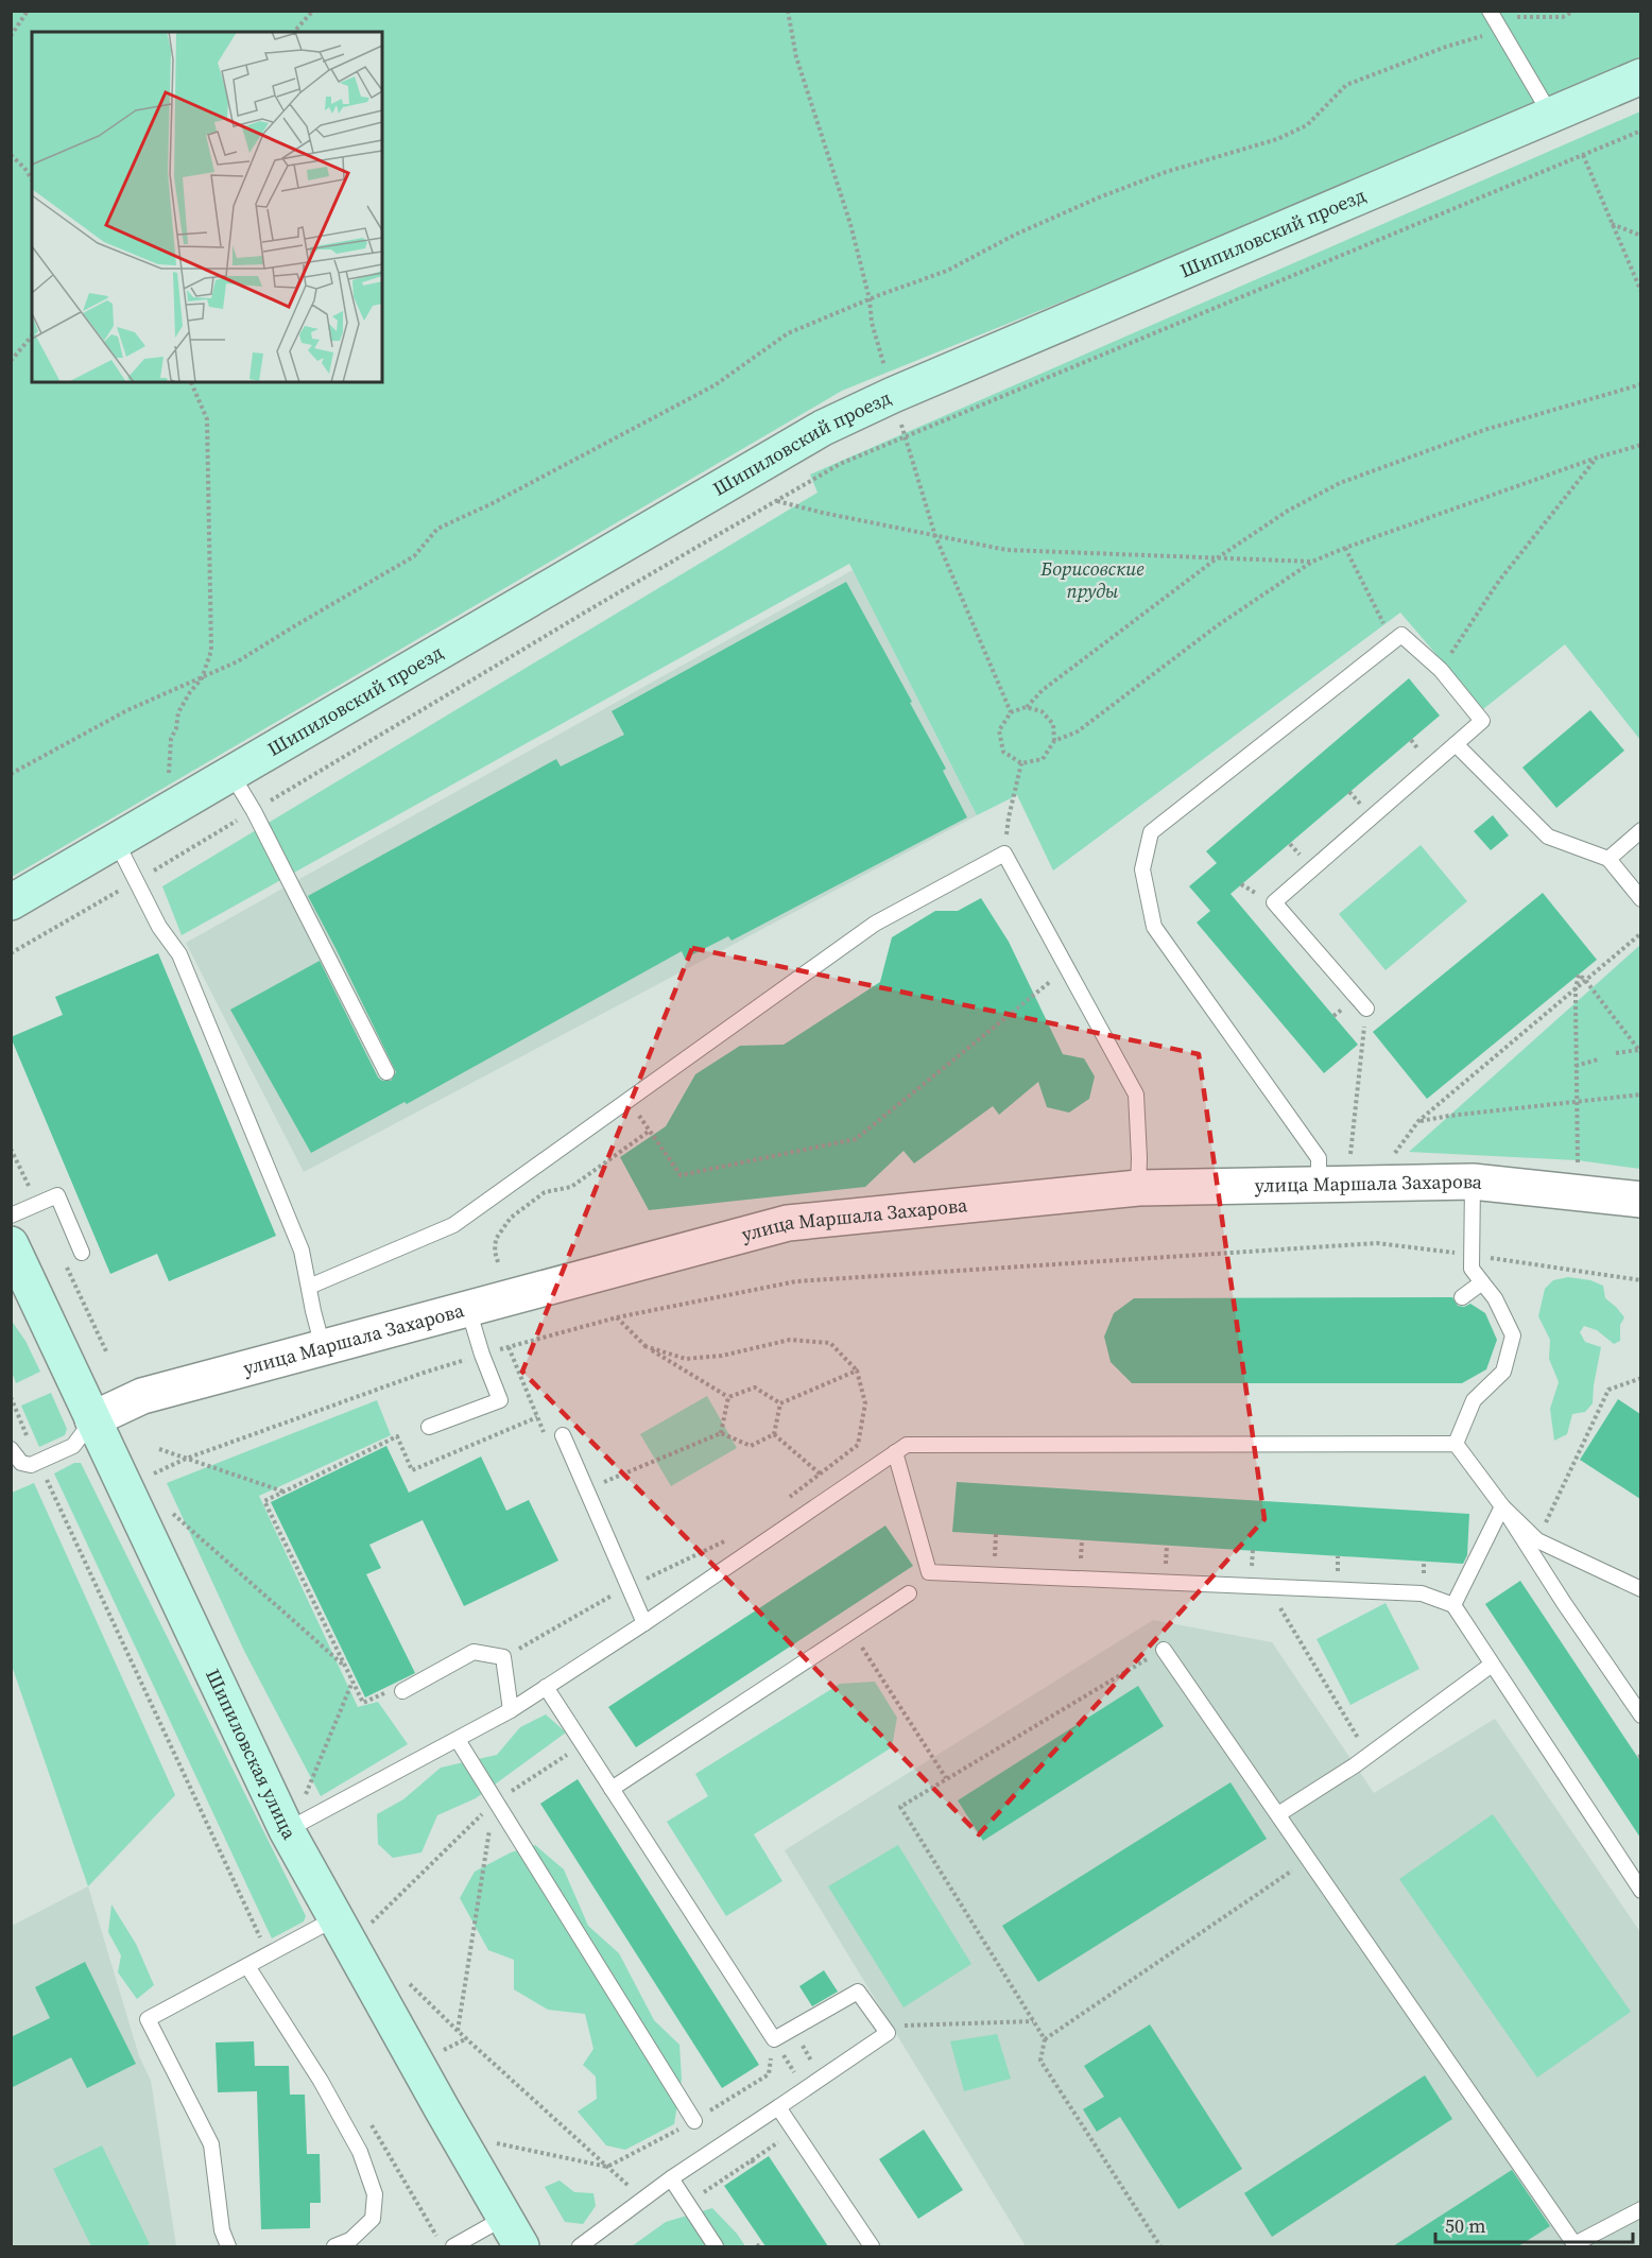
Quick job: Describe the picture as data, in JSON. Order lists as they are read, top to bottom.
{
  "streets": {
    "main road": ["Шипиловский проезд", "Шипиловская улица"],
    "street": ["улица Маршала Захарова"]
  },
  "crossings": [
    ["улица Маршала Захарова", "Шипиловская улица"]
  ],
  "parks": ["Борисовские пруды"],
  "scale_bar": "50 m"
}
